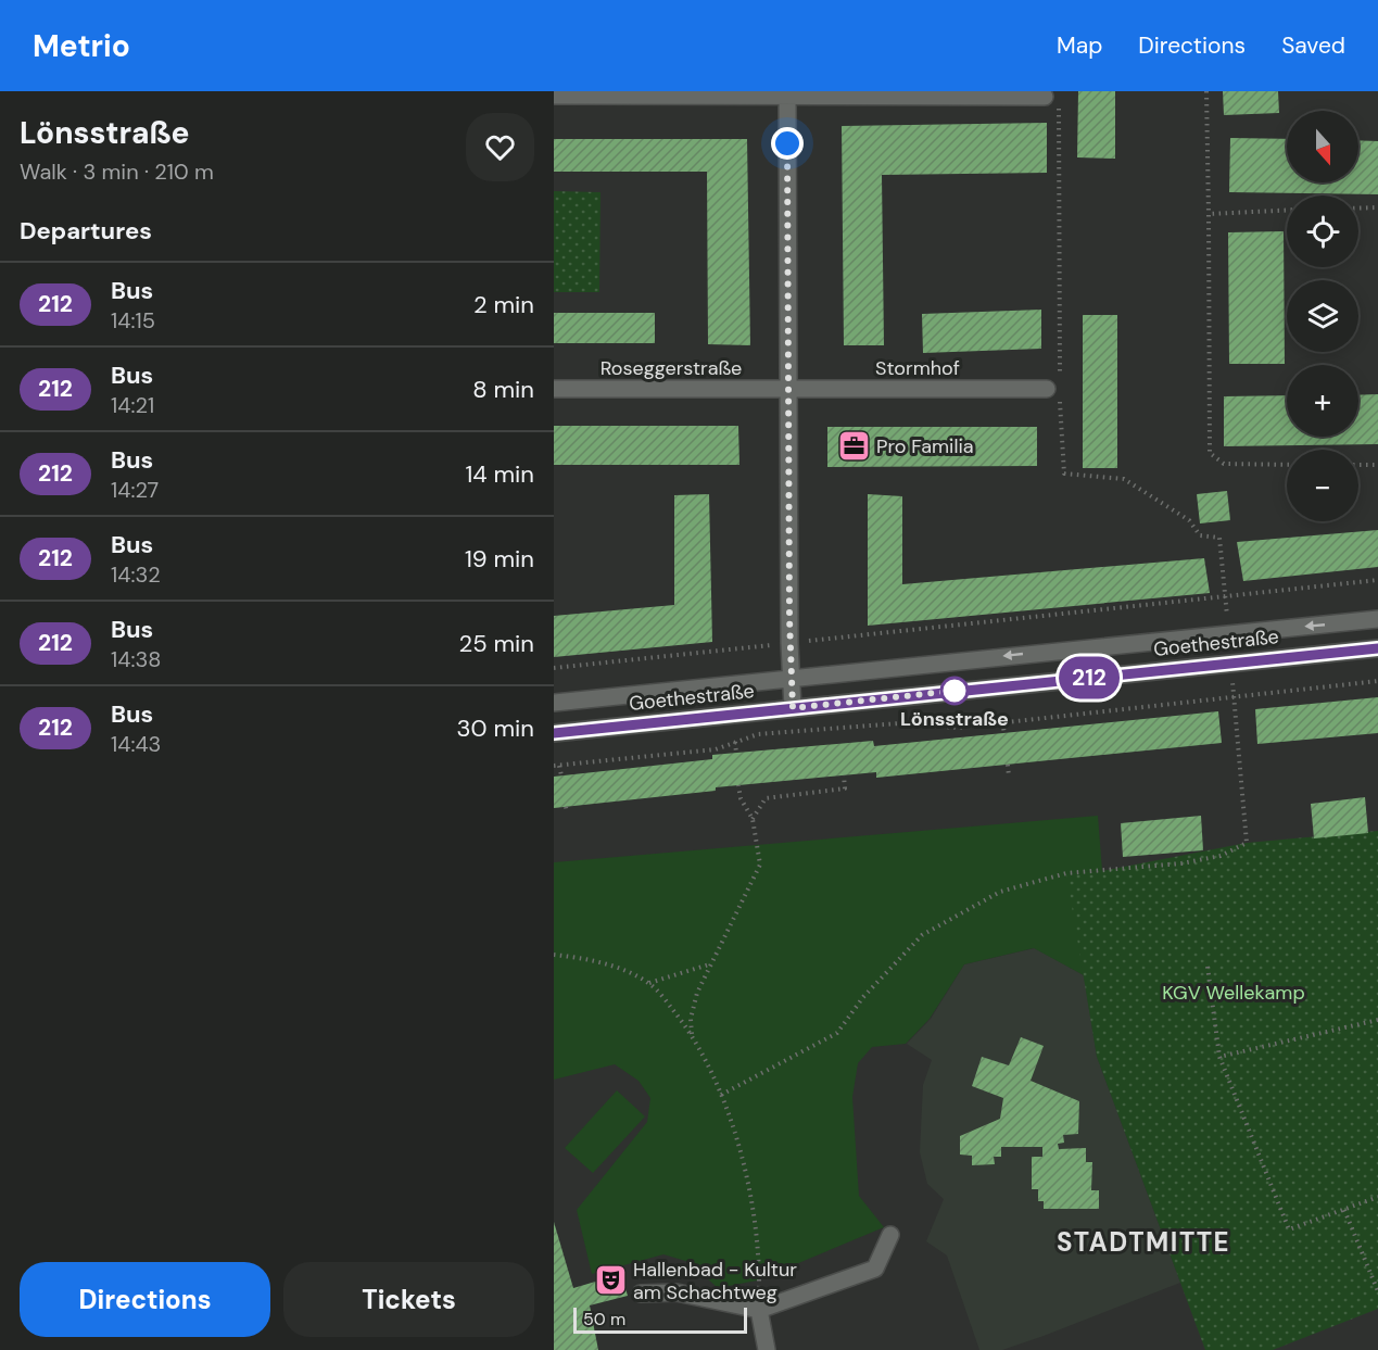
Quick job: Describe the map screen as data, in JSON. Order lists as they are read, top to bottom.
{
  "streets": {
    "street": ["Roseggerstraße", "Stormhof", "Goethestraße"]
  },
  "crossings": [
    ["Roseggerstraße", "Stormhof"]
  ],
  "districts": ["STADTMITTE"],
  "parks": ["KGV Wellekamp"],
  "places": {
    "office": ["Pro Familia"],
    "other": ["Lönsstraße"],
    "theatre": ["Hallenbad - Kultur am Schachtweg"]
  },
  "lines": ["bus line 212"],
  "scale_bar": "50 m",
  "north": "bottom",
  "page": {
    "header": "Metrio",
    "nav": ["Map", "Directions", "Saved"],
    "heading": [
      ["Lönsstraße", "Walk · 3 min · 210 m"],
      "Departures"
    ],
    "on_map": "212",
    "map_buttons": ["+", "−"],
    "list": [
      {
        "mark": "212",
        "name": "Bus",
        "note": "14:15",
        "value": "2 min"
      },
      {
        "mark": "212",
        "name": "Bus",
        "note": "14:21",
        "value": "8 min"
      },
      {
        "mark": "212",
        "name": "Bus",
        "note": "14:27",
        "value": "14 min"
      },
      {
        "mark": "212",
        "name": "Bus",
        "note": "14:32",
        "value": "19 min"
      },
      {
        "mark": "212",
        "name": "Bus",
        "note": "14:38",
        "value": "25 min"
      },
      {
        "mark": "212",
        "name": "Bus",
        "note": "14:43",
        "value": "30 min"
      }
    ],
    "buttons": ["Directions", "Tickets"],
    "scale": "50 m"
  }
}
